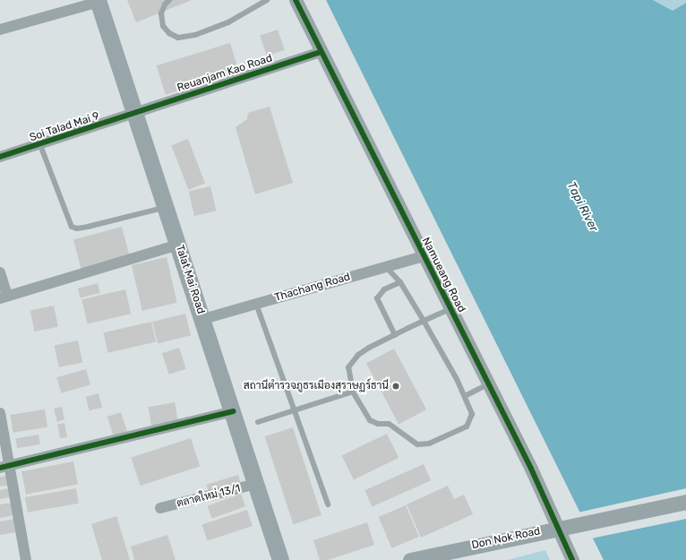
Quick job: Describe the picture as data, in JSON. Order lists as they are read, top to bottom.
{
  "streets": {
    "main road": ["Talat Mai Road", "Don Nok Road"],
    "street": [
      "Reuanjam Kao Road",
      "Soi Talad Mai 9",
      "Namueang Road",
      "Thachang Road",
      "ตลาดใหม่ 13/1"
    ]
  },
  "crossings": [
    ["Reuanjam Kao Road", "Soi Talad Mai 9"],
    ["Reuanjam Kao Road", "Namueang Road"],
    ["Reuanjam Kao Road", "Talat Mai Road"],
    ["Soi Talad Mai 9", "Talat Mai Road"],
    ["Namueang Road", "Thachang Road"],
    ["Talat Mai Road", "Thachang Road"],
    ["Talat Mai Road", "ตลาดใหม่ 13/1"]
  ],
  "water": ["Tapi River"],
  "places": ["สถานีตำรวจภูธรเมืองสุราษฏร์ธานี"]
}
